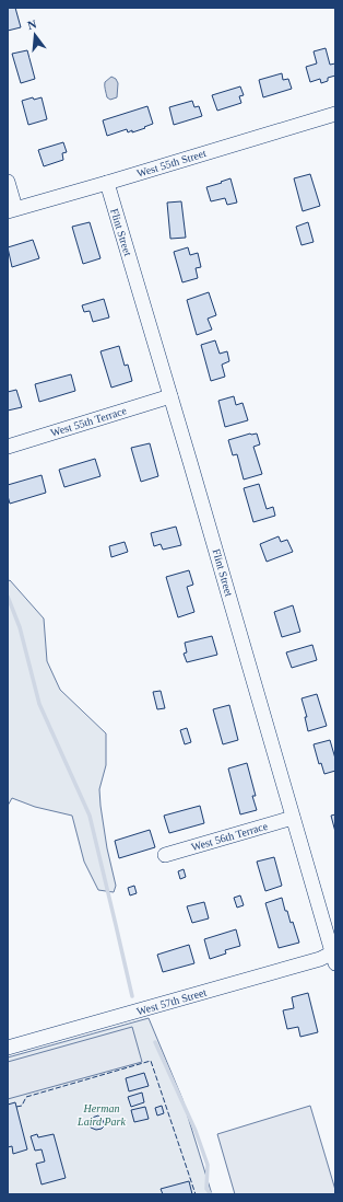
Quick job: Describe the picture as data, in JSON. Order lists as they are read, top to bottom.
{
  "streets": {
    "street": [
      "West 55th Street",
      "Flint Street",
      "West 55th Terrace",
      "West 56th Terrace",
      "West 57th Street"
    ]
  },
  "crossings": [
    ["West 55th Street", "Flint Street"],
    ["Flint Street", "West 55th Terrace"],
    ["Flint Street", "West 56th Terrace"],
    ["Flint Street", "West 57th Street"]
  ],
  "parks": ["Herman Laird Park"],
  "north": "top"
}
